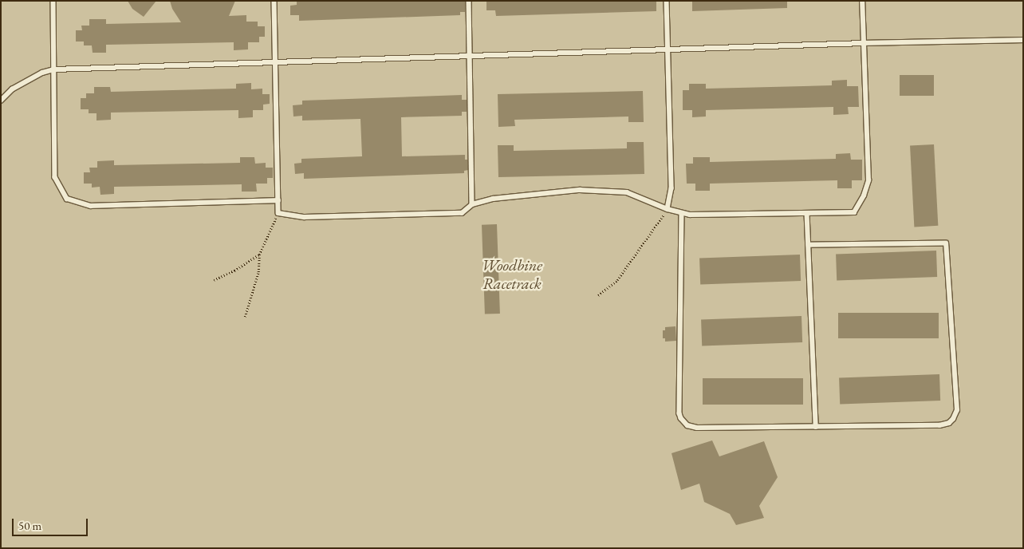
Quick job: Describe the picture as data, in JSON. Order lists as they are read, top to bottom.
{
  "parks": ["Woodbine Racetrack"],
  "scale_bar": "50 m"
}
